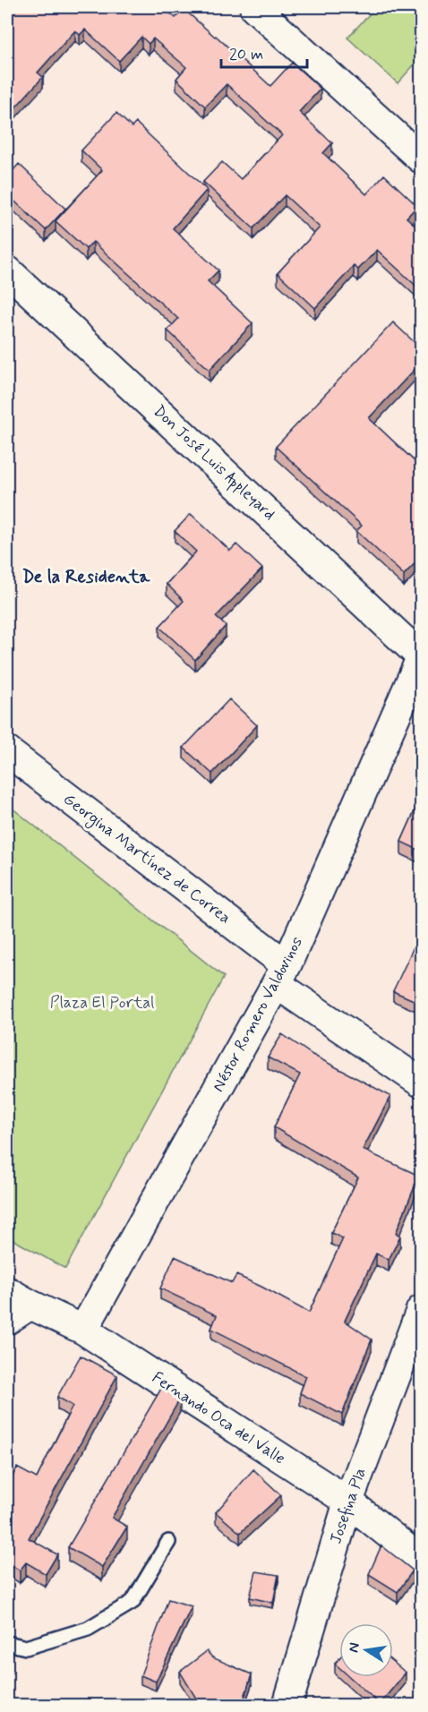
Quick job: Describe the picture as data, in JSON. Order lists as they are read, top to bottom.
{
  "streets": {
    "street": [
      "Don José Luis Appleyard",
      "Georgina Martínez de Correa",
      "Néstor Romero Valdovinos",
      "Fernando Oca del Valle",
      "Josefina Pla"
    ]
  },
  "crossings": [
    ["Don José Luis Appleyard", "Néstor Romero Valdovinos"],
    ["Georgina Martínez de Correa", "Néstor Romero Valdovinos"],
    ["Néstor Romero Valdovinos", "Fernando Oca del Valle"],
    ["Fernando Oca del Valle", "Josefina Pla"]
  ],
  "districts": ["De la Residenta"],
  "parks": ["Plaza El Portal"],
  "scale_bar": "20 m",
  "north": "left"
}
